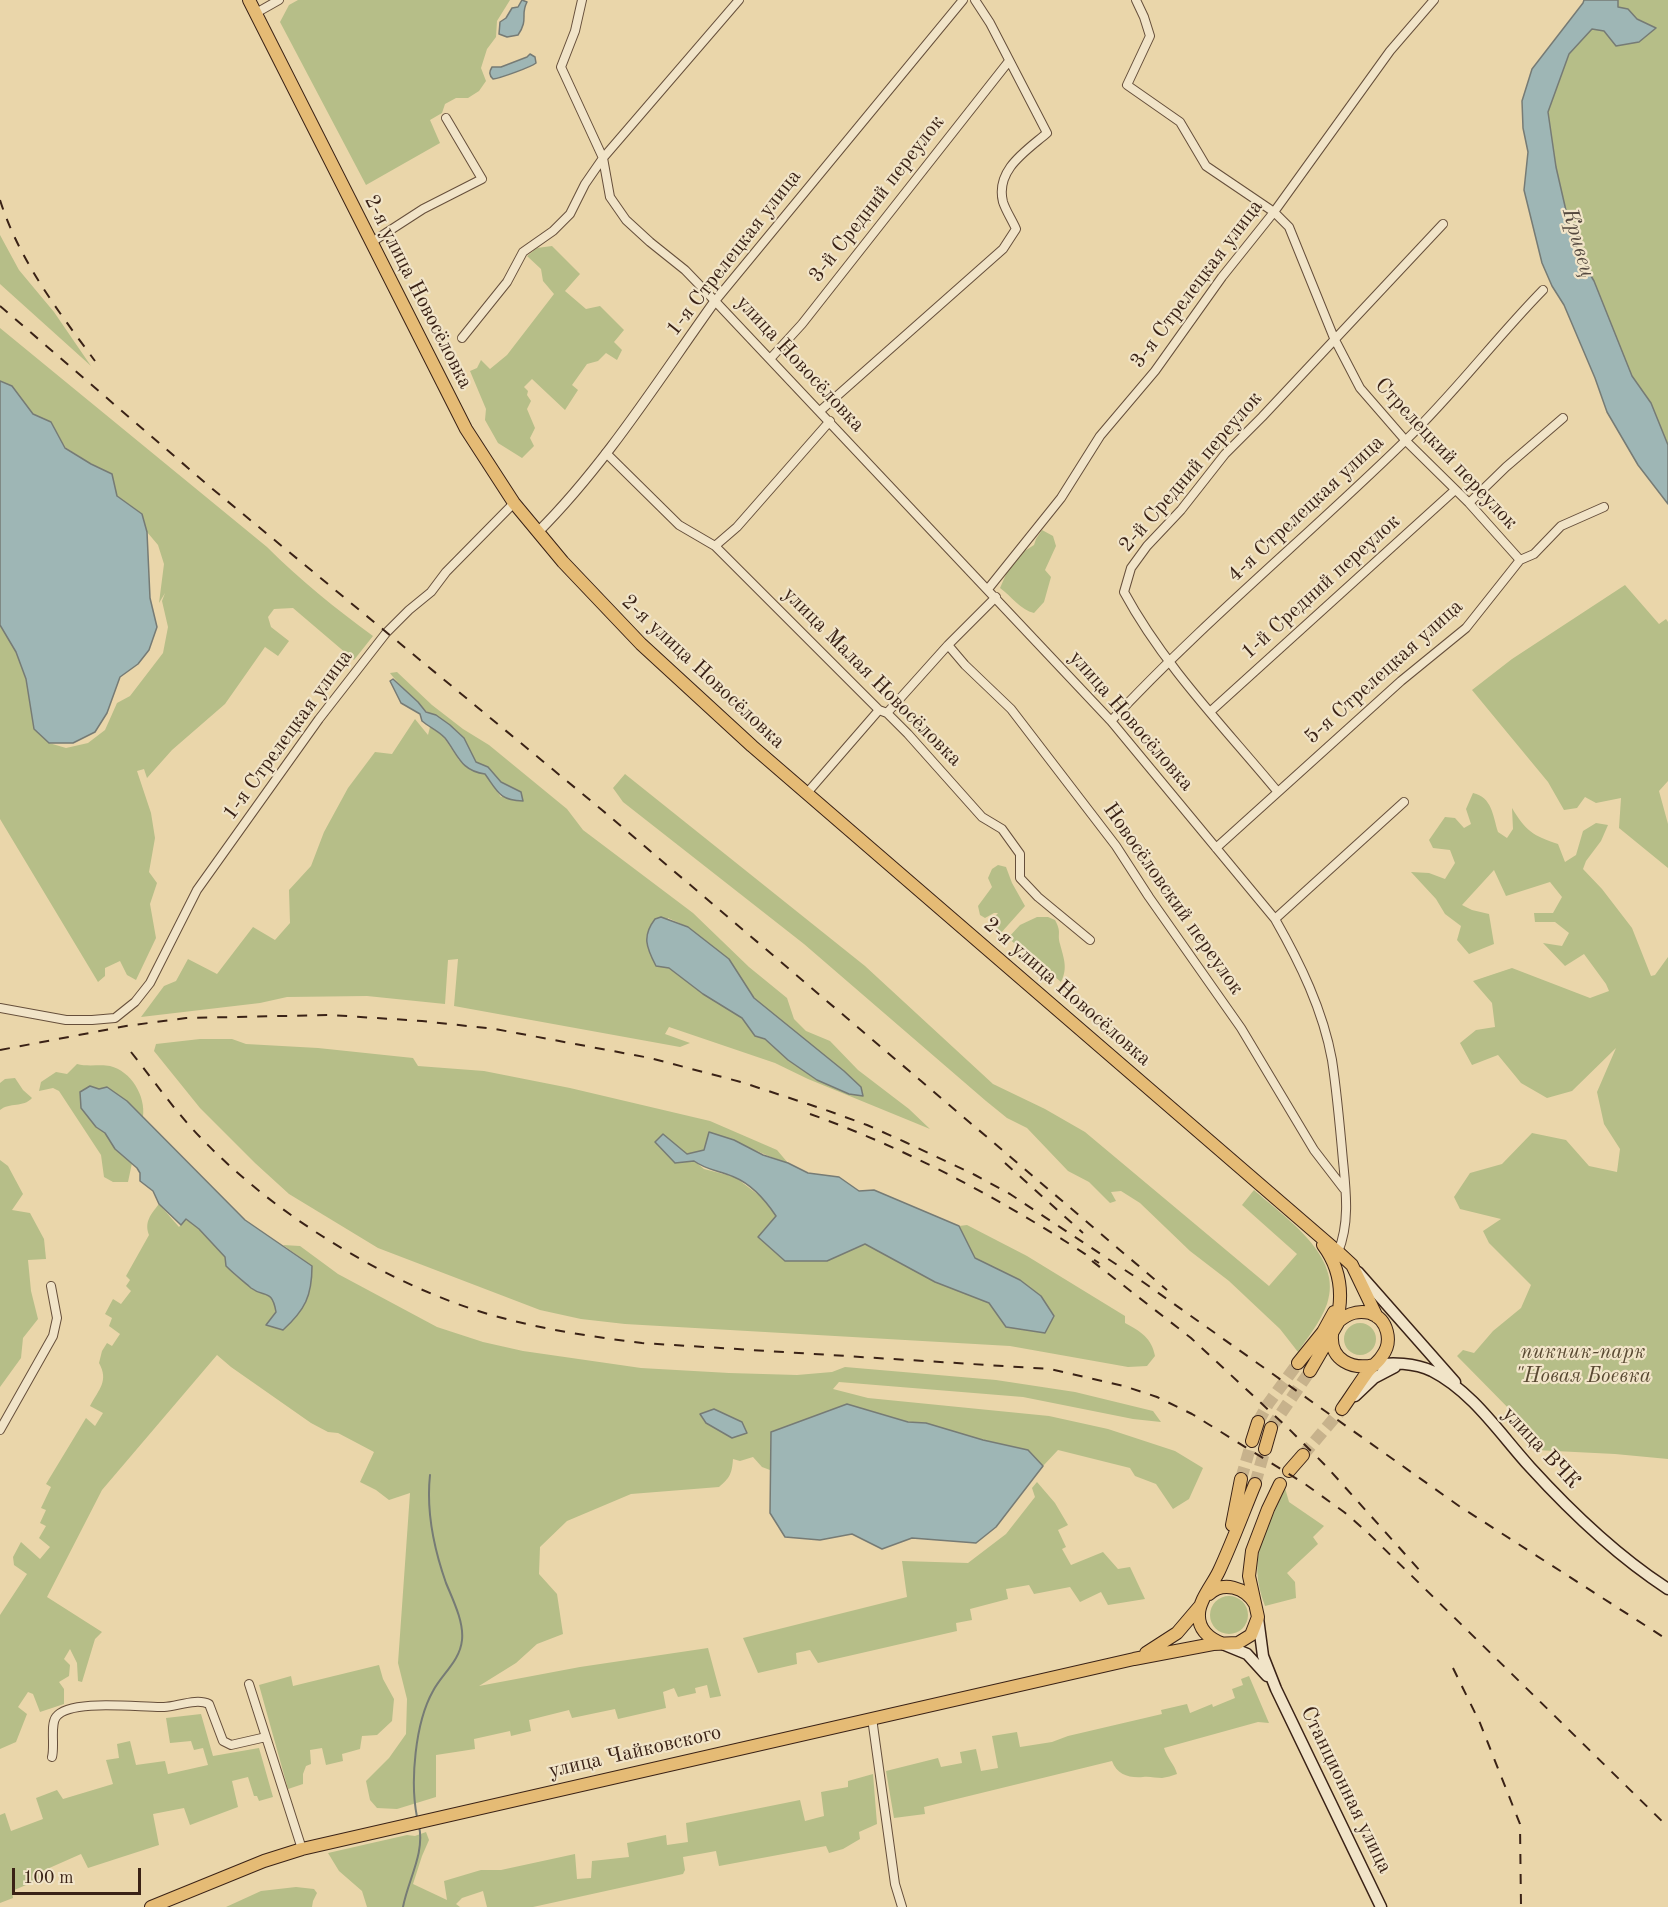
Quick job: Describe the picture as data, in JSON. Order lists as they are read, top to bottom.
{
  "streets": {
    "main road": [
      "2-я улица Новосёловка",
      "улица ВЧК",
      "улица Чайковского",
      "Станционная улица"
    ],
    "street": [
      "3-й Средний переулок",
      "1-я Стрелецкая улица",
      "3-я Стрелецкая улица",
      "улица Новосёловка",
      "Стрелецкий переулок",
      "2-й Средний переулок",
      "4-я Стрелецкая улица",
      "1-й Средний переулок",
      "5-я Стрелецкая улица",
      "улица Малая Новосёловка",
      "Новосёловский переулок"
    ]
  },
  "crossings": [
    ["3-й Средний переулок", "улица Новосёловка"],
    ["1-я Стрелецкая улица", "2-я улица Новосёловка"],
    ["1-я Стрелецкая улица", "улица Новосёловка"],
    ["1-я Стрелецкая улица", "улица Малая Новосёловка"],
    ["3-я Стрелецкая улица", "улица Новосёловка"],
    ["3-я Стрелецкая улица", "Стрелецкий переулок"],
    ["2-я улица Новосёловка", "улица Новосёловка"],
    ["2-я улица Новосёловка", "улица ВЧК"],
    ["улица Новосёловка", "4-я Стрелецкая улица"],
    ["улица Новосёловка", "5-я Стрелецкая улица"],
    ["улица Новосёловка", "Новосёловский переулок"],
    ["Стрелецкий переулок", "2-й Средний переулок"],
    ["Стрелецкий переулок", "4-я Стрелецкая улица"],
    ["Стрелецкий переулок", "1-й Средний переулок"],
    ["Стрелецкий переулок", "5-я Стрелецкая улица"],
    ["2-й Средний переулок", "4-я Стрелецкая улица"],
    ["2-й Средний переулок", "1-й Средний переулок"],
    ["2-й Средний переулок", "5-я Стрелецкая улица"],
    ["улица Чайковского", "Станционная улица"]
  ],
  "water": ["Кривец"],
  "parks": ["пикник-парк \"Новая Боевка"],
  "scale_bar": "100 m"
}
